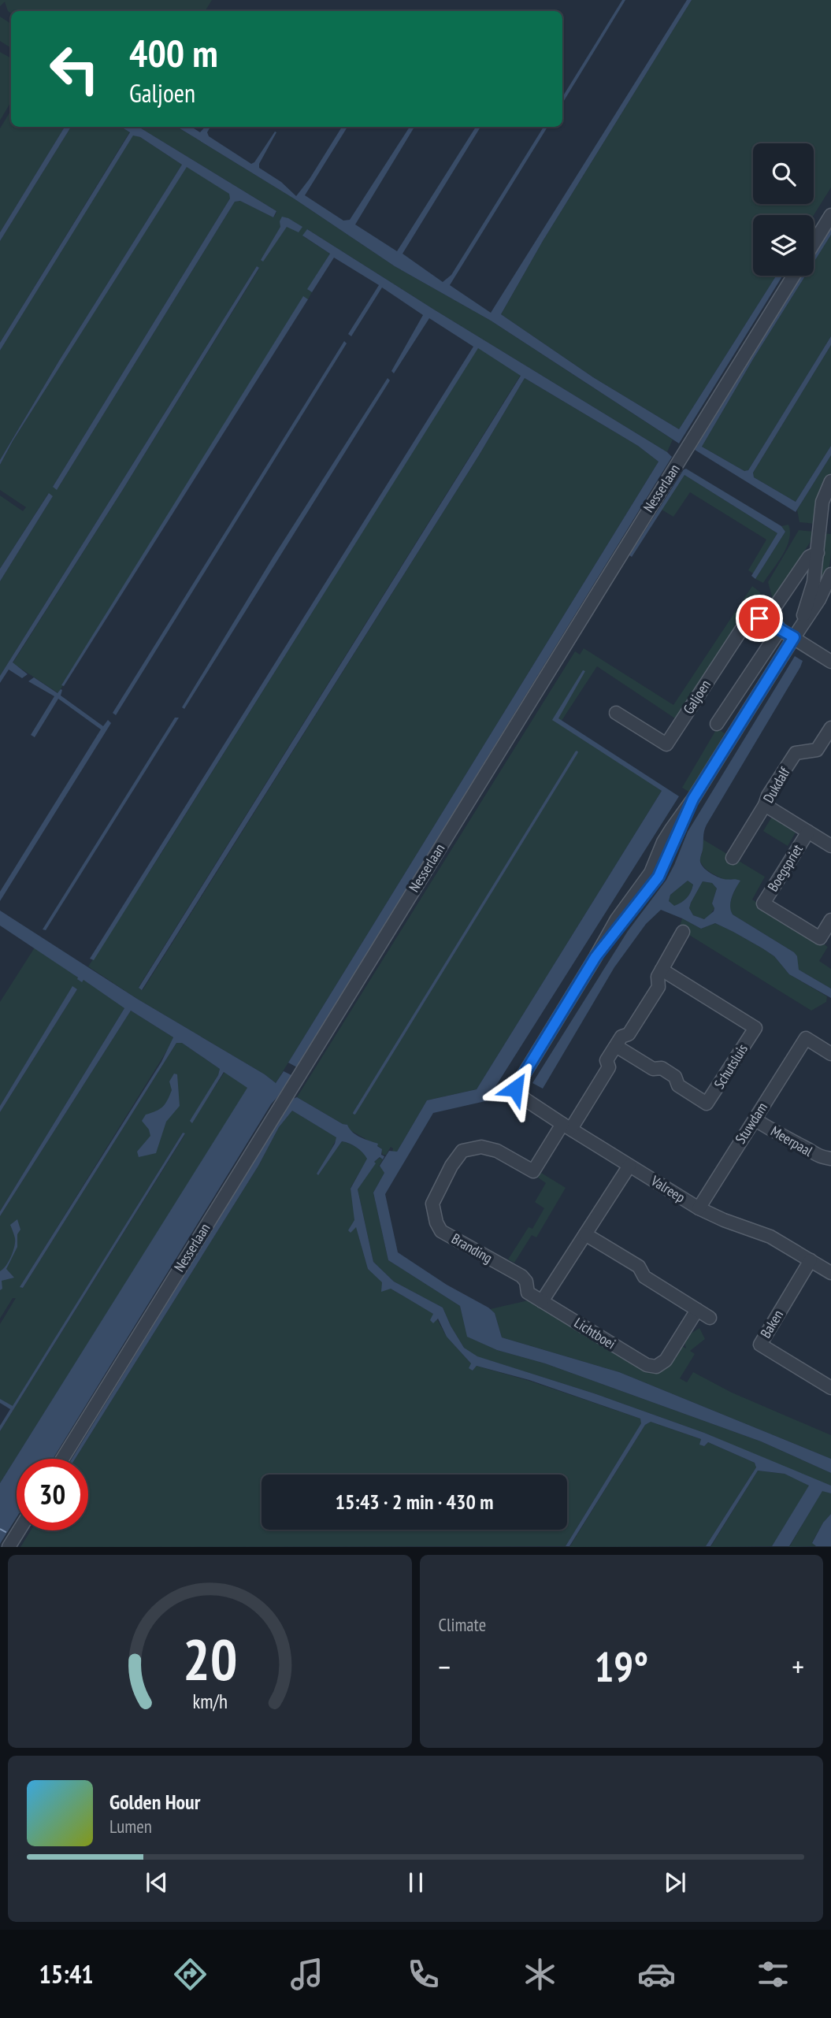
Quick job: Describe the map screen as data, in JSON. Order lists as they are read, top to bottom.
{
  "streets": {
    "street": [
      "Nesserlaan",
      "Galjoen",
      "Dukdalf",
      "Boegspriet",
      "Schutsluis",
      "Stuwdam",
      "Meerpaal",
      "Valreep",
      "Branding",
      "Baken",
      "Lichtboei"
    ]
  },
  "crossings": [
    ["Dukdalf", "Boegspriet"],
    ["Stuwdam", "Meerpaal"],
    ["Stuwdam", "Valreep"],
    ["Valreep", "Branding"],
    ["Valreep", "Baken"],
    ["Branding", "Lichtboei"]
  ],
  "page": {
    "turn": ["400 m", "Galjoen"],
    "limit": "30",
    "trip": "15:43 · 2 min · 430 m",
    "tile": "Climate",
    "heat": ["−", "19°", "+"],
    "song": ["Golden Hour", "Lumen"],
    "tabs": "15:41",
    "gauge": ["20", "km/h"]
  }
}
